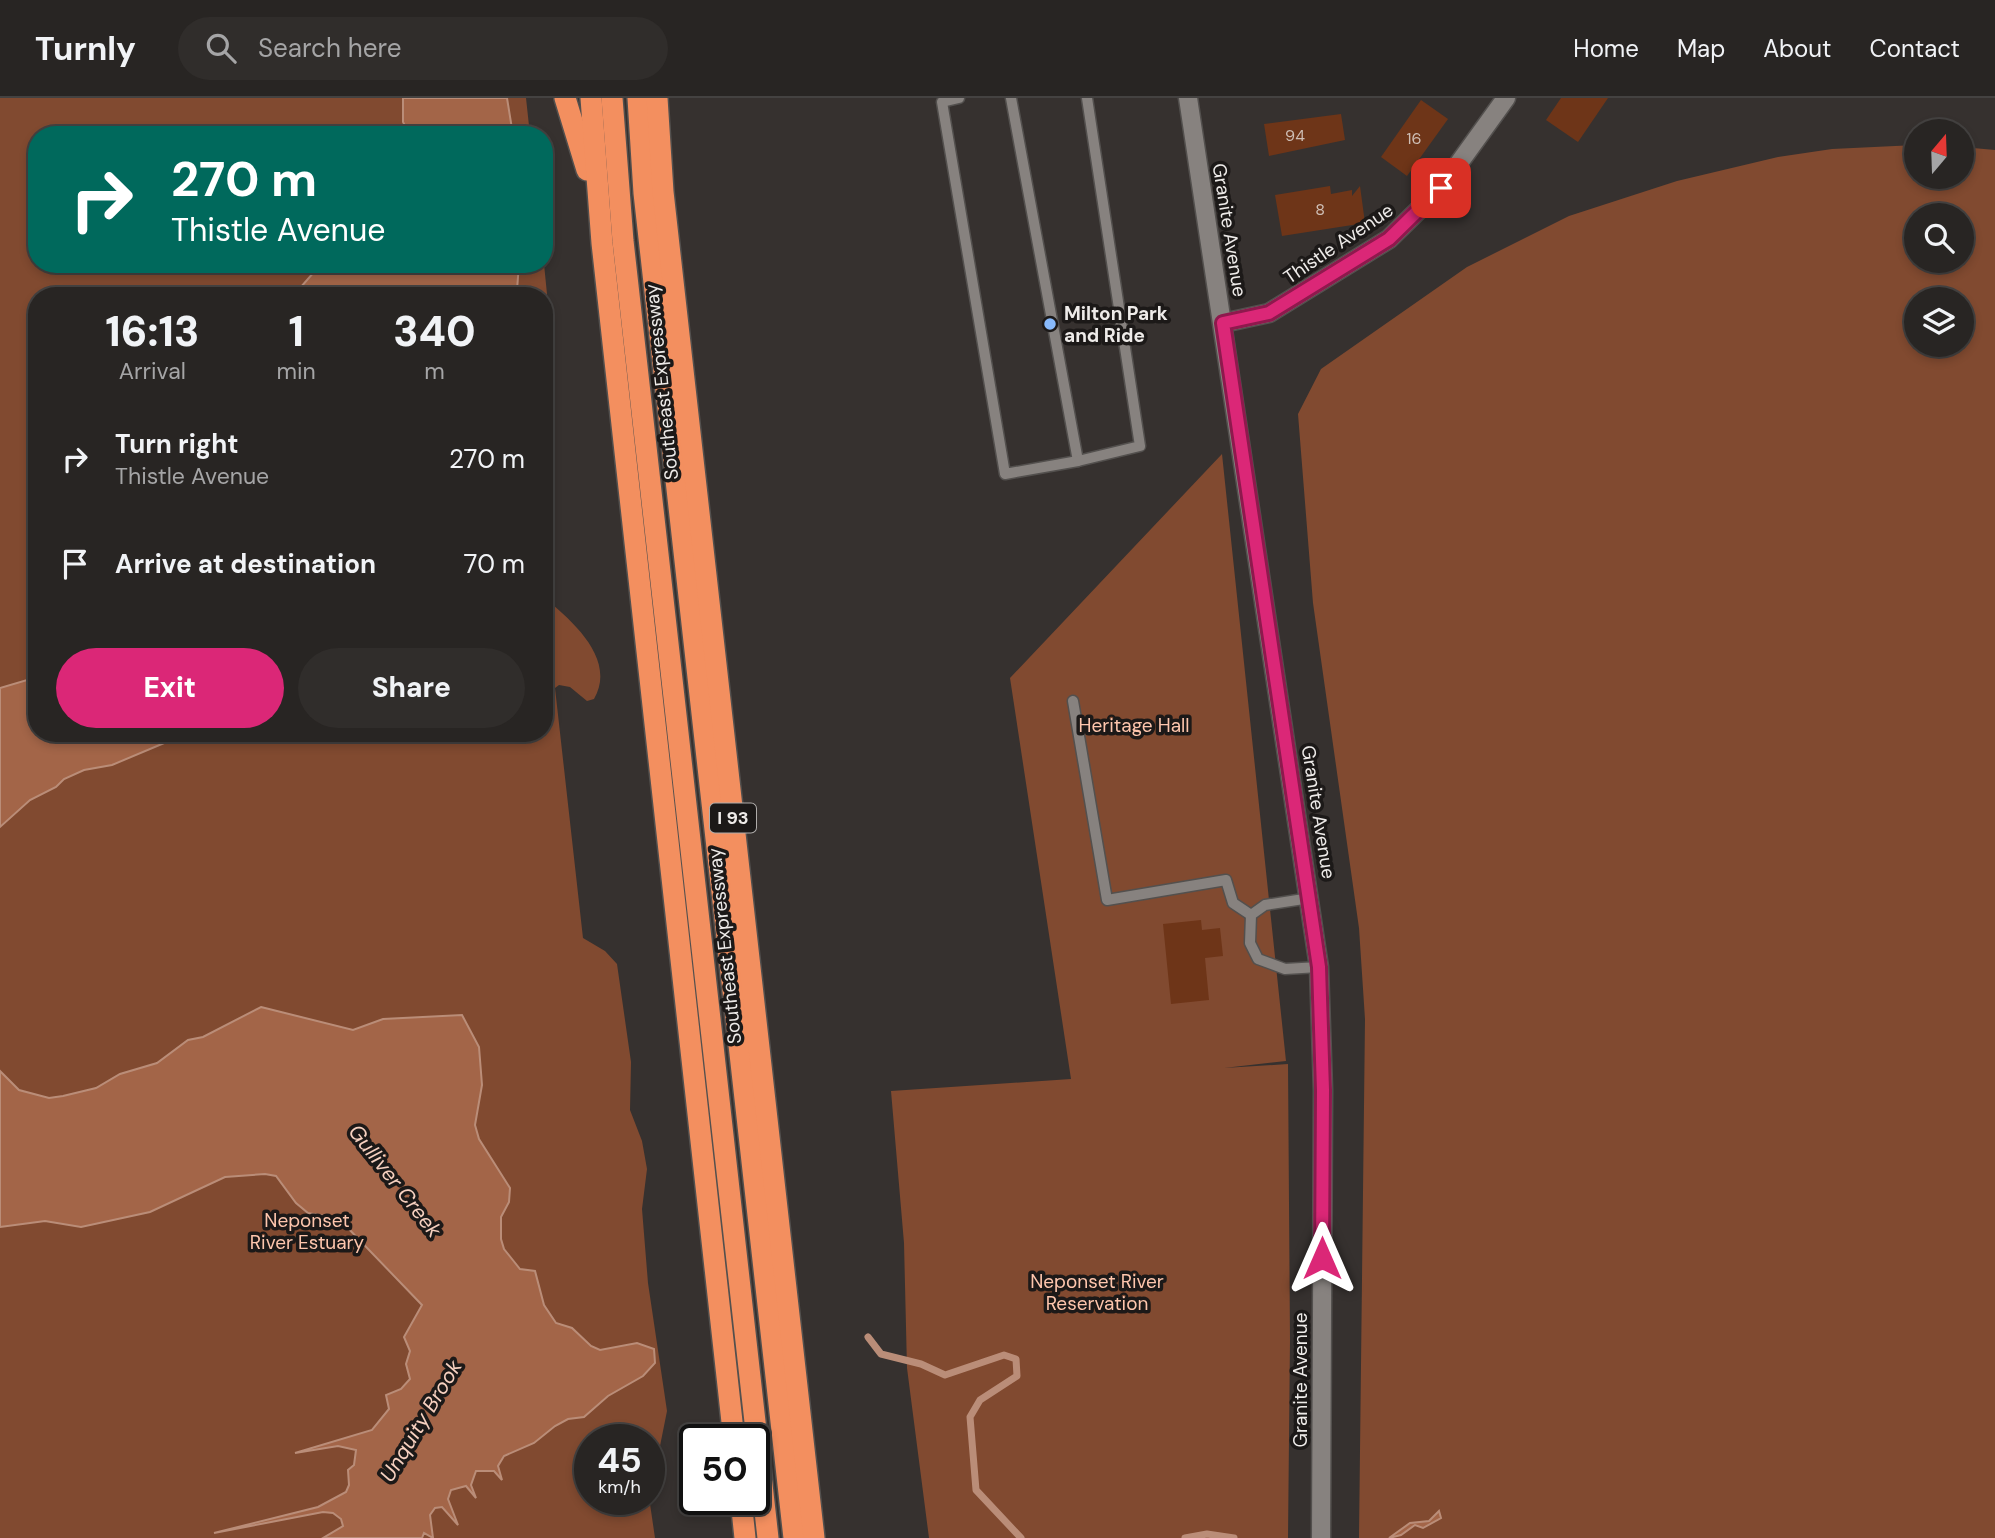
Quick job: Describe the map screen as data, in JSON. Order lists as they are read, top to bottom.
{
  "streets": {
    "highway": ["Southeast Expressway", "I 93"],
    "main road": ["Granite Avenue", "Thistle Avenue"]
  },
  "crossings": [
    ["Granite Avenue", "Thistle Avenue"]
  ],
  "water": ["Gulliver Creek", "Unquity Brook"],
  "parks": ["Heritage Hall", "Neponset River Estuary", "Neponset River Reservation"],
  "places": ["Milton Park and Ride"],
  "house_numbers": ["94", "16", "8"],
  "north": "top",
  "page": {
    "header": "Turnly",
    "search": "Search here",
    "nav": [
      "Home",
      "Map",
      "About",
      "Contact"
    ],
    "turn": ["270 m", "Thistle Avenue"],
    "eta": [
      "16:13",
      "Arrival",
      "1",
      "min",
      "340",
      "m"
    ],
    "list": [
      {
        "name": "Turn right",
        "note": "Thistle Avenue",
        "value": "270 m"
      },
      {
        "name": "Arrive at destination",
        "value": "70 m"
      }
    ],
    "buttons": ["Exit", "Share"],
    "speed": "45 km/h",
    "limit": "50"
  }
}
